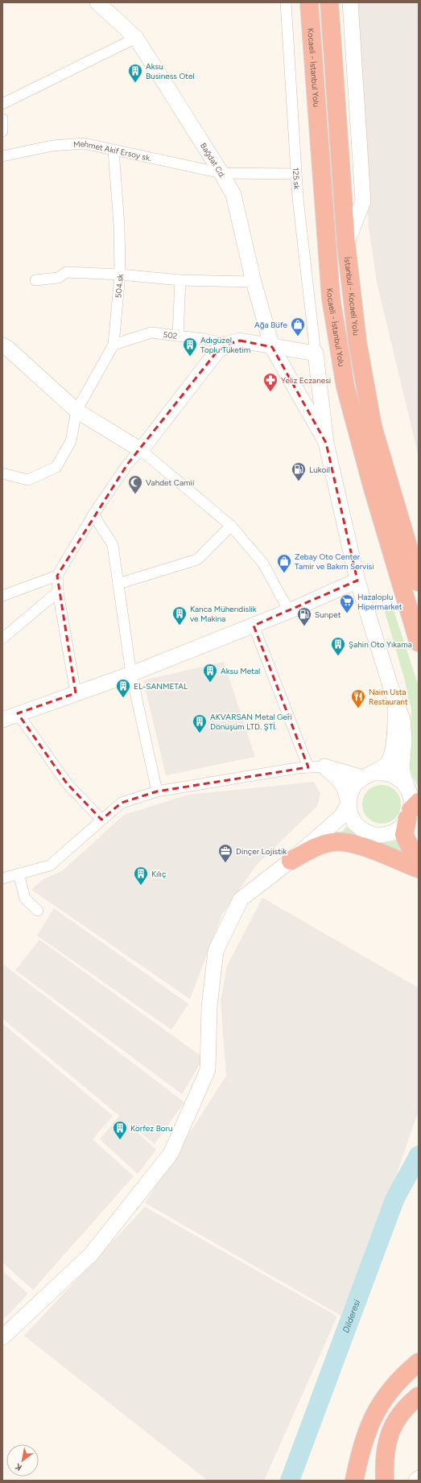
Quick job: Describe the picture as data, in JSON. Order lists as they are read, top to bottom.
{
  "streets": {
    "highway": ["Kocaeli - İstanbul Yolu", "İstanbul - Kocaeli Yolu"],
    "main road": ["Bağdat Cd."],
    "street": [
      "Mehmet Akif Ersoy sk.",
      "125.sk",
      "504.sk",
      "502"
    ]
  },
  "crossings": [
    ["Mehmet Akif Ersoy sk.", "Bağdat Cd."],
    ["Mehmet Akif Ersoy sk.", "125.sk"],
    ["Mehmet Akif Ersoy sk.", "504.sk"],
    ["504.sk", "502"]
  ],
  "water": ["Dilderesi"],
  "places": {
    "building": [
      "Aksu Business Otel",
      "Adıgüzel Toplu Tüketim",
      "Kanca Mühendislik ve Makina",
      "Şahin Oto Yıkama",
      "Aksu Metal",
      "EL-SANMETAL",
      "AKVARSAN Metal Geri Dönüşüm LTD. ŞTİ.",
      "Kılıç",
      "Körfez Boru"
    ],
    "shop": ["Ağa Büfe", "Zebay Oto Center Tamir ve Bakım Servisi"],
    "pharmacy": ["Yeliz Eczanesi"],
    "fuel station": ["Lukoil", "Sunpet"],
    "mosque": ["Vahdet Camii"],
    "supermarket": ["Hazaloplu Hipermarket"],
    "restaurant": ["Naim Usta Restaurant"],
    "office": ["Dinçer Lojistik"]
  },
  "north": "bottom left"
}
